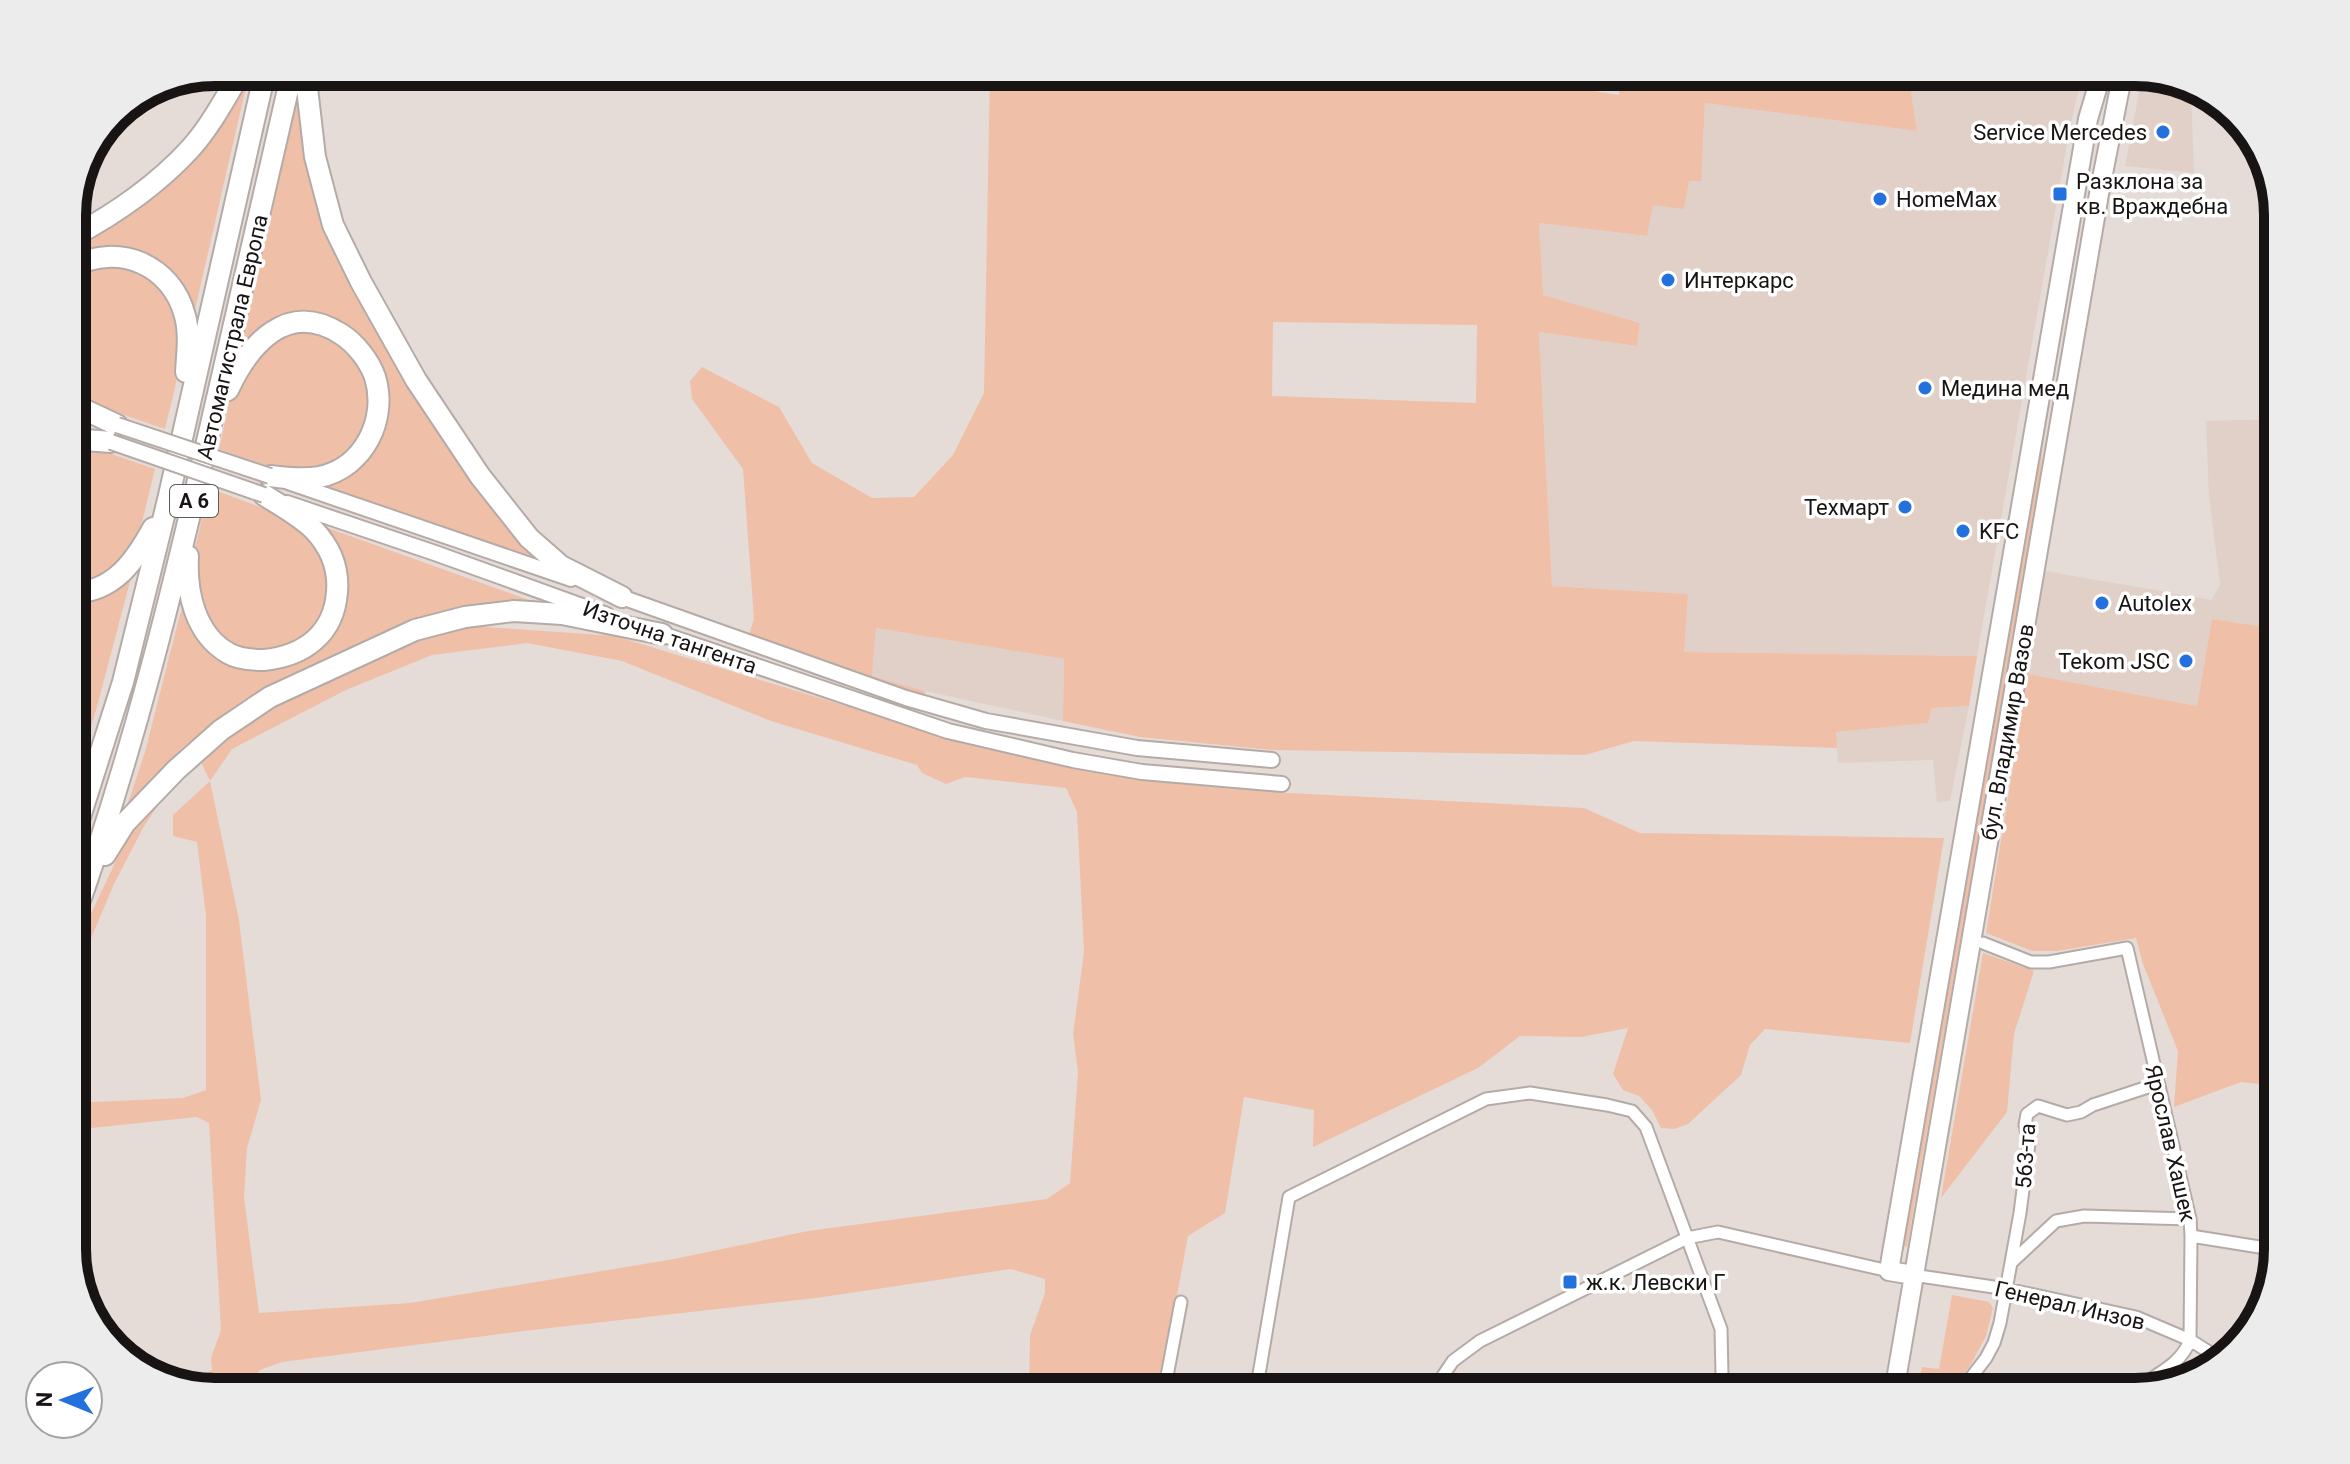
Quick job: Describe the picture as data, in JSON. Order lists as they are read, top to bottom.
{
  "streets": {
    "highway": ["Автомагистрала Европа", "A 6"],
    "main road": ["бул. Владимир Вазов"],
    "street": [
      "Източна тангента",
      "Ярослав Хашек",
      "563-та",
      "Генерал Инзов"
    ]
  },
  "crossings": [
    ["бул. Владимир Вазов", "Генерал Инзов"],
    ["Ярослав Хашек", "563-та"],
    ["Ярослав Хашек", "Генерал Инзов"],
    ["563-та", "Генерал Инзов"]
  ],
  "places": {
    "other": [
      "Service Mercedes",
      "HomeMax",
      "Интеркарс",
      "Медина мед",
      "Техмарт",
      "KFC",
      "Autolex",
      "Tekom JSC"
    ],
    "transit": ["Разклона за кв. Враждебна", "ж.к. Левски Г"]
  },
  "north": "left"
}
